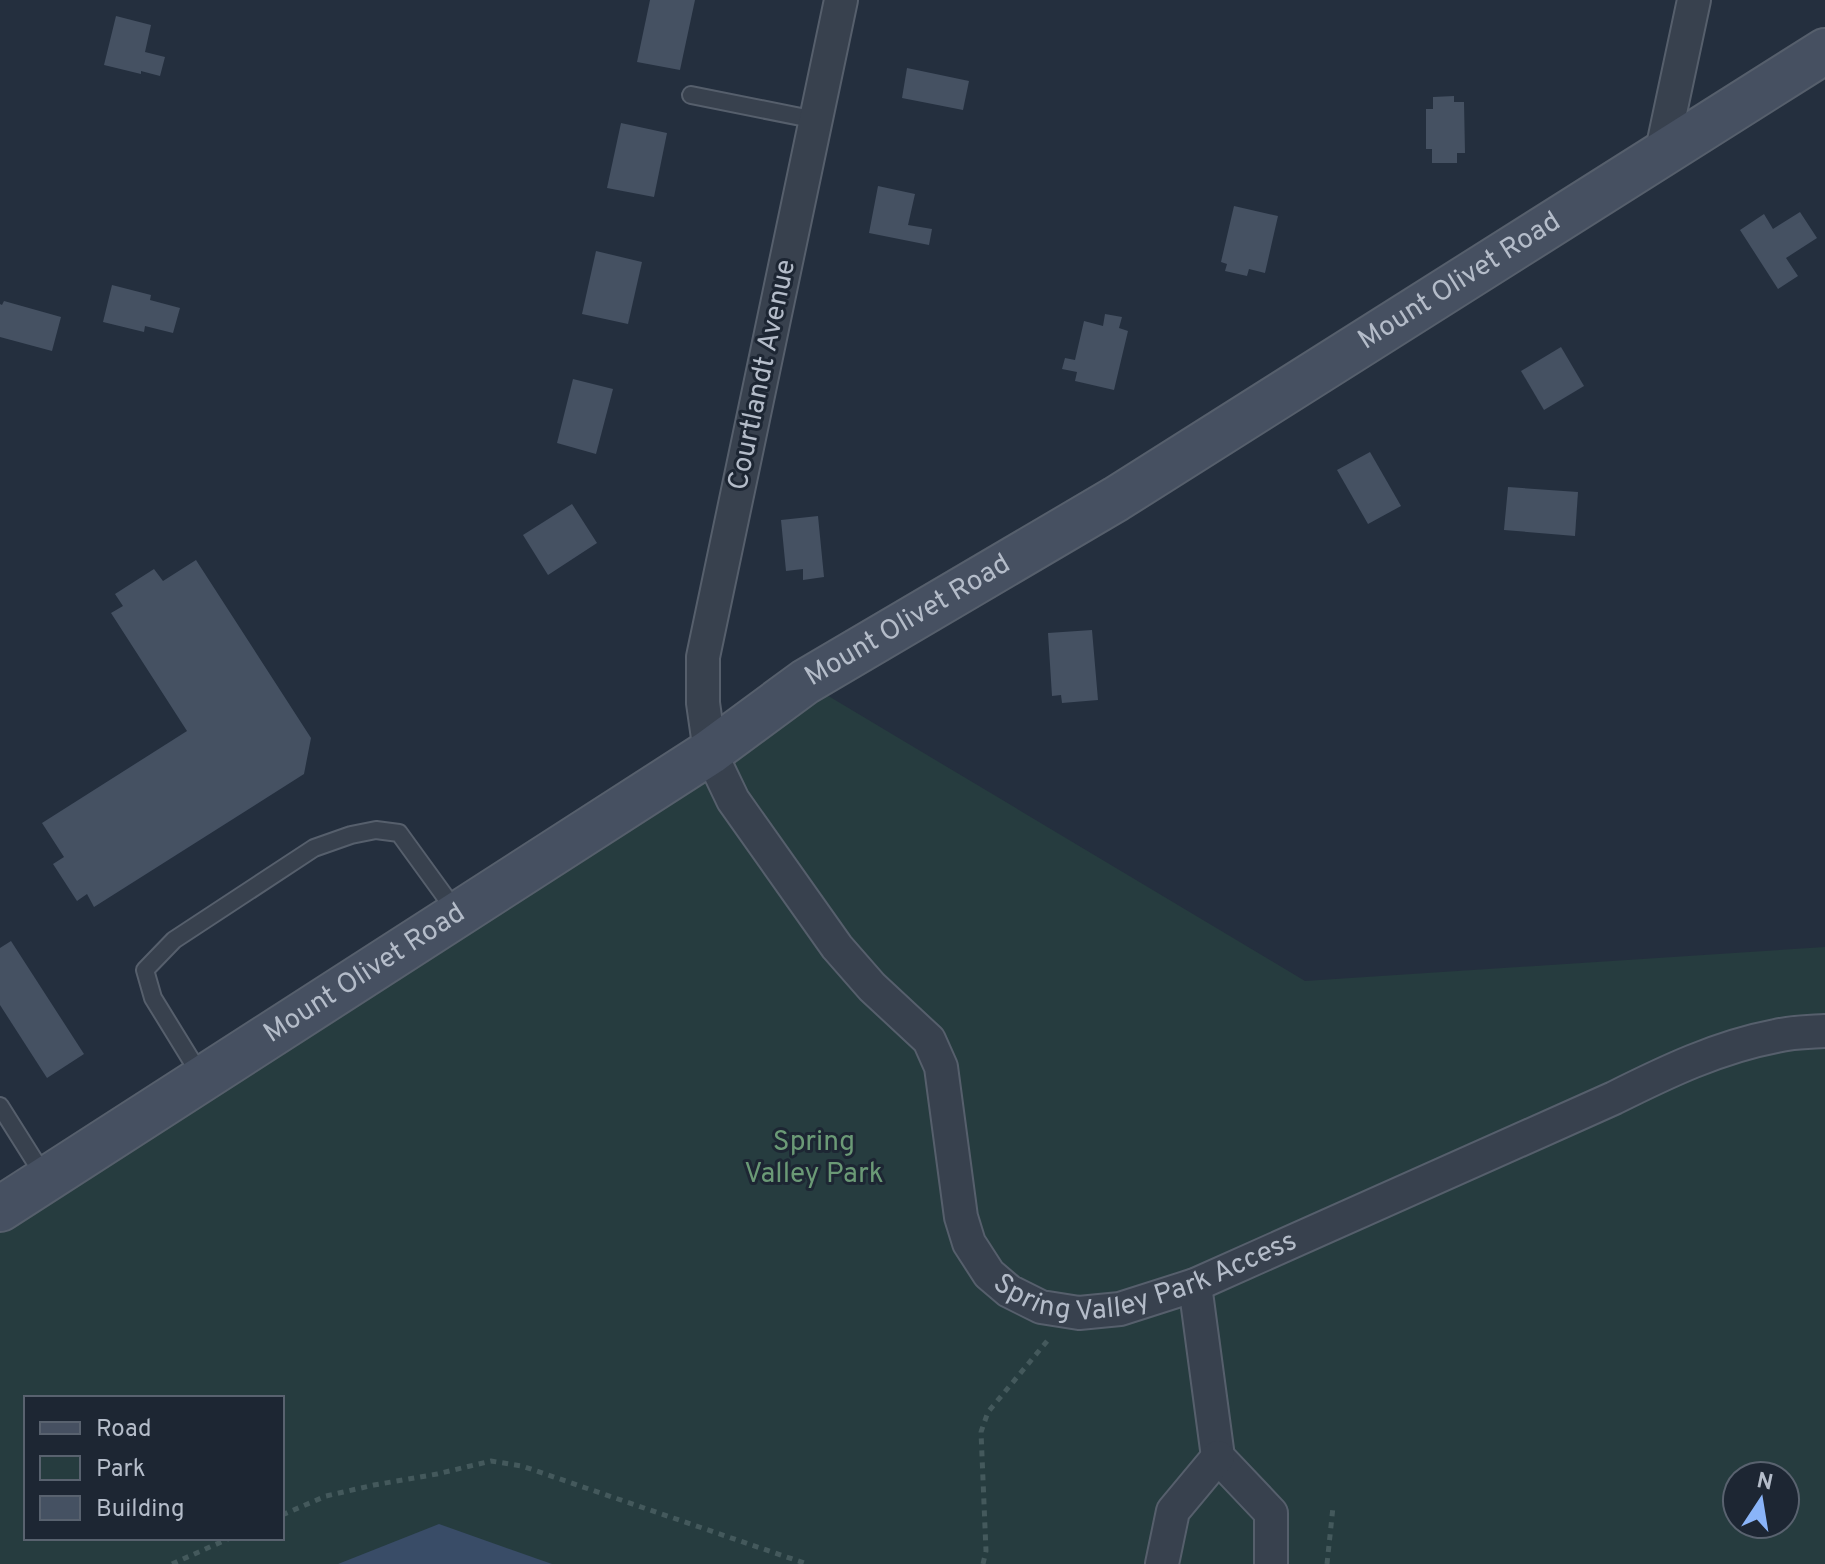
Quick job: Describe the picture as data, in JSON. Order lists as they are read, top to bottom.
{
  "streets": {
    "street": ["Mount Olivet Road", "Courtlandt Avenue", "Spring Valley Park Access"]
  },
  "crossings": [
    ["Mount Olivet Road", "Courtlandt Avenue"],
    ["Mount Olivet Road", "Spring Valley Park Access"],
    ["Courtlandt Avenue", "Spring Valley Park Access"]
  ],
  "parks": ["Spring Valley Park"],
  "legend": ["Road", "Park", "Building"],
  "north": "top"
}
